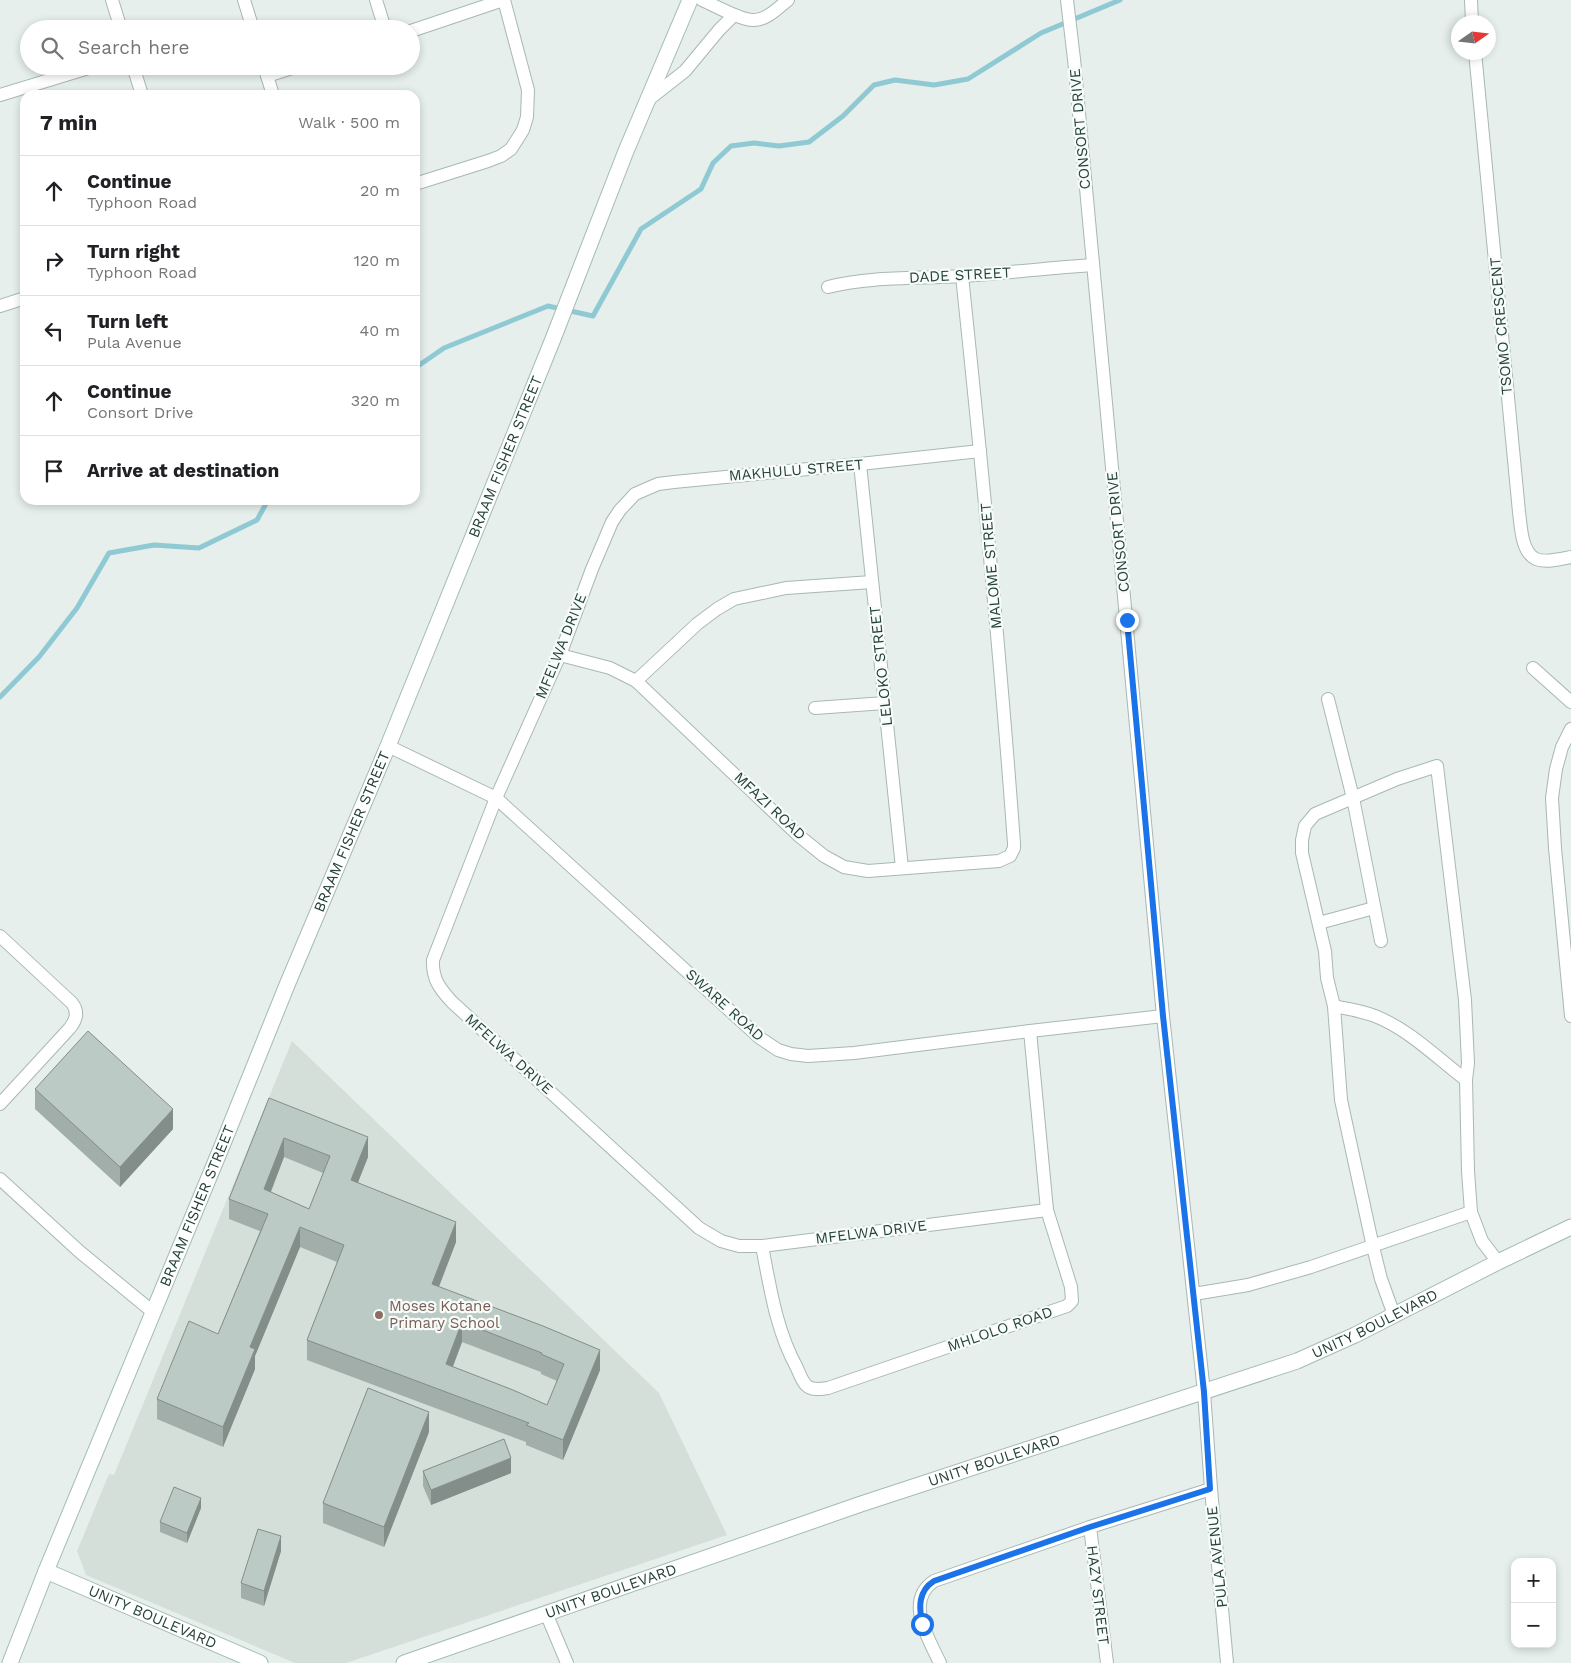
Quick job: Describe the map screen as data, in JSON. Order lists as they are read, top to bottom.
{
  "streets": {
    "street": [
      "CONSORT DRIVE",
      "DADE STREET",
      "TSOMO CRESCENT",
      "BRAAM FISHER STREET",
      "MAKHULU STREET",
      "MALOME STREET",
      "MFELWA DRIVE",
      "LELOKO STREET",
      "MFAZI ROAD",
      "SWARE ROAD",
      "UNITY BOULEVARD",
      "MHLOLO ROAD",
      "PULA AVENUE",
      "HAZY STREET"
    ]
  },
  "crossings": [
    ["CONSORT DRIVE", "DADE STREET"],
    ["CONSORT DRIVE", "SWARE ROAD"],
    ["CONSORT DRIVE", "UNITY BOULEVARD"],
    ["CONSORT DRIVE", "PULA AVENUE"],
    ["DADE STREET", "MALOME STREET"],
    ["BRAAM FISHER STREET", "SWARE ROAD"],
    ["BRAAM FISHER STREET", "UNITY BOULEVARD"],
    ["MAKHULU STREET", "MALOME STREET"],
    ["MAKHULU STREET", "MFELWA DRIVE"],
    ["MAKHULU STREET", "LELOKO STREET"],
    ["MALOME STREET", "MFAZI ROAD"],
    ["MFELWA DRIVE", "MFAZI ROAD"],
    ["MFELWA DRIVE", "SWARE ROAD"],
    ["MFELWA DRIVE", "MHLOLO ROAD"],
    ["LELOKO STREET", "MFAZI ROAD"],
    ["SWARE ROAD", "MHLOLO ROAD"],
    ["UNITY BOULEVARD", "PULA AVENUE"]
  ],
  "places": ["Moses Kotane Primary School"],
  "north": "right",
  "page": {
    "search": "Search here",
    "heading": ["7 min", "Walk · 500 m"],
    "list": [
      ["Continue", "Typhoon Road", "20 m"],
      ["Turn right", "Typhoon Road", "120 m"],
      ["Turn left", "Pula Avenue", "40 m"],
      ["Continue", "Consort Drive", "320 m"],
      "Arrive at destination"
    ],
    "map_buttons": ["+", "−"]
  }
}
